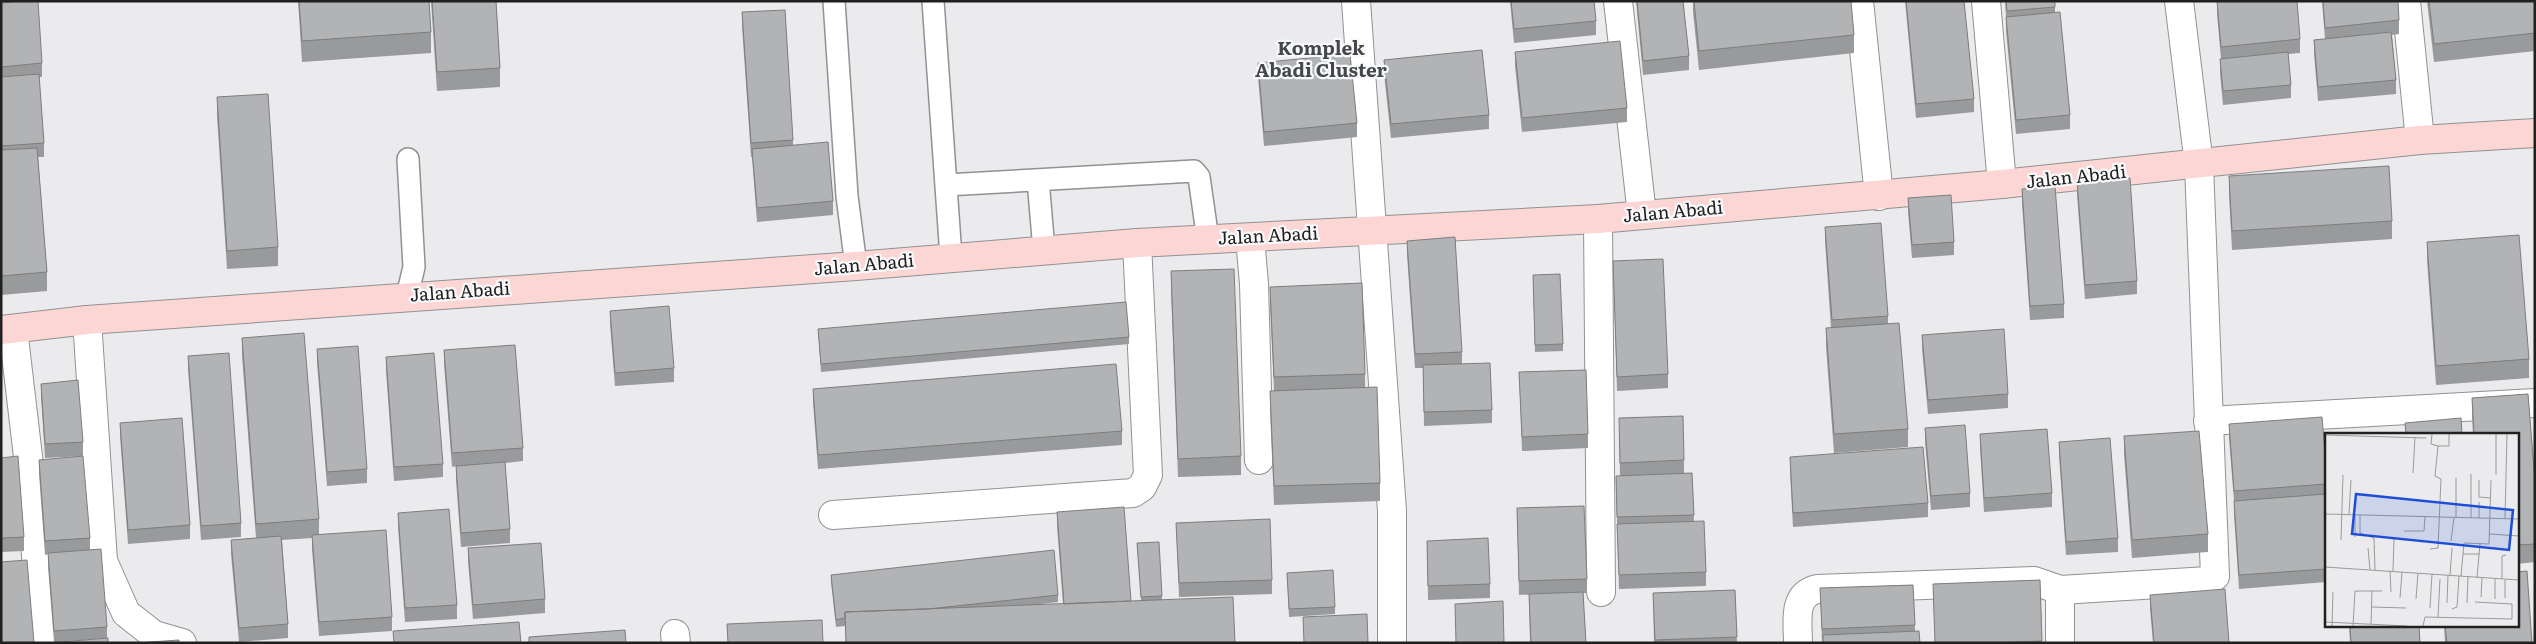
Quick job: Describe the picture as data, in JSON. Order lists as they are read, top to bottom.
{
  "streets": {
    "street": ["Jalan Abadi"]
  },
  "districts": ["Komplek Abadi Cluster"]
}
